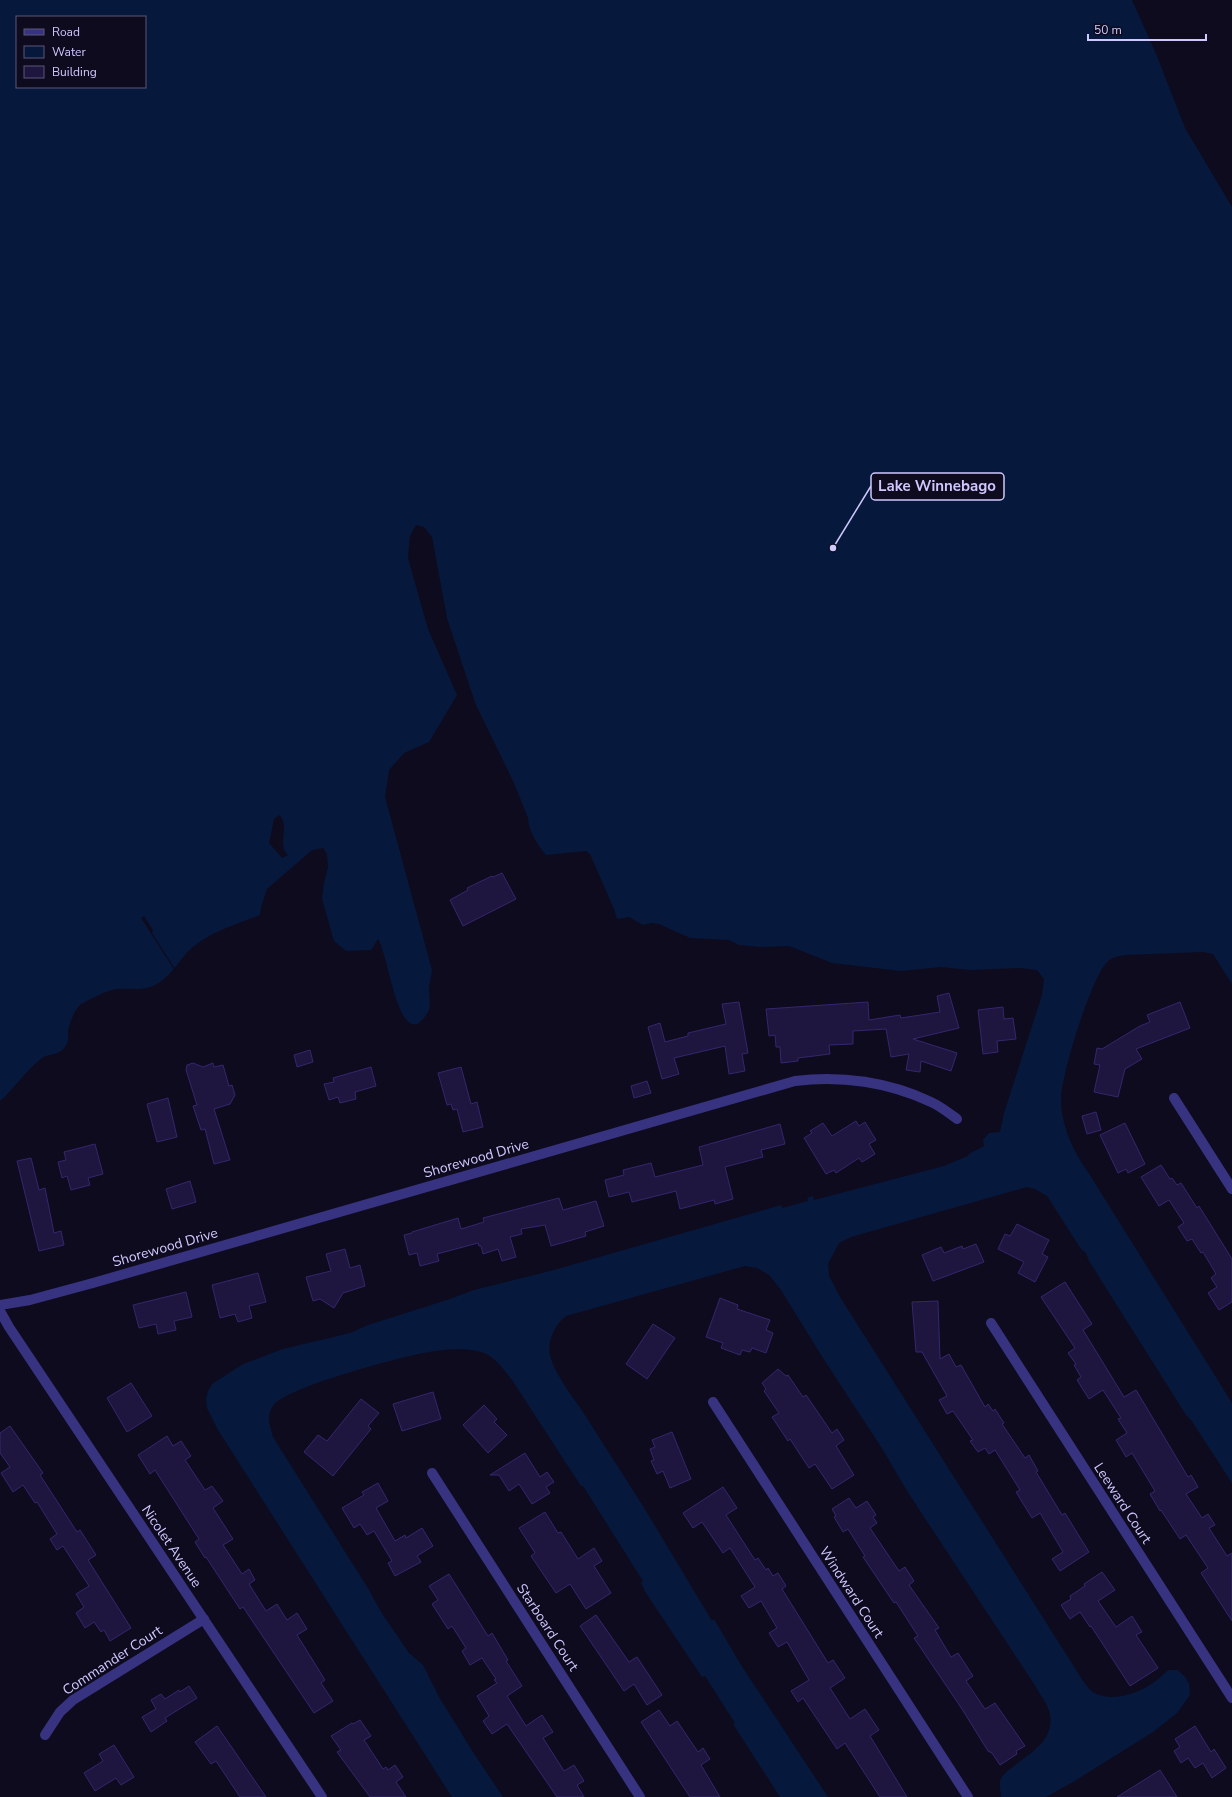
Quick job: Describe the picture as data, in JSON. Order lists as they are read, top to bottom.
{
  "streets": {
    "street": [
      "Shorewood Drive",
      "Leeward Court",
      "Nicolet Avenue",
      "Windward Court",
      "Starboard Court",
      "Commander Court"
    ]
  },
  "crossings": [
    ["Nicolet Avenue", "Commander Court"]
  ],
  "places": ["Lake Winnebago"],
  "legend": ["Road", "Water", "Building"],
  "scale_bar": "50 m"
}
